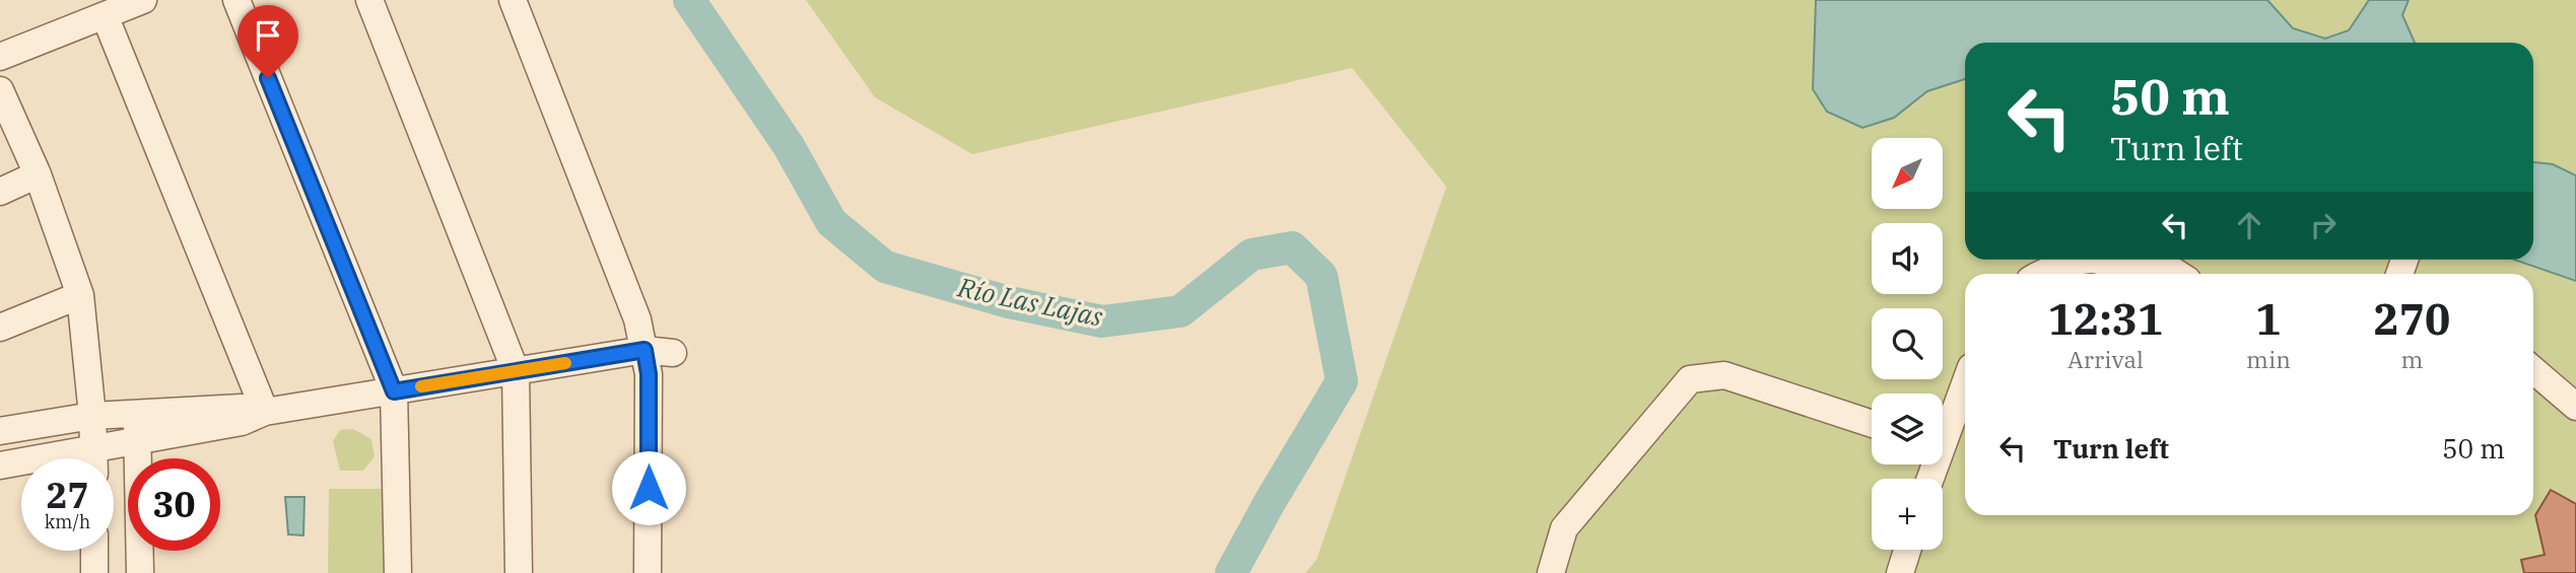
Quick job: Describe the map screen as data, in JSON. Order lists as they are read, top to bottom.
{
  "water": ["Río Las Lajas"],
  "north": "bottom left",
  "page": {
    "turn": ["50 m", "Turn left"],
    "map_buttons": "+",
    "eta": [
      "12:31",
      "Arrival",
      "1",
      "min",
      "270",
      "m"
    ],
    "list": [
      {
        "name": "Turn left",
        "value": "50 m"
      }
    ],
    "speed": "27 km/h",
    "limit": "30"
  }
}
